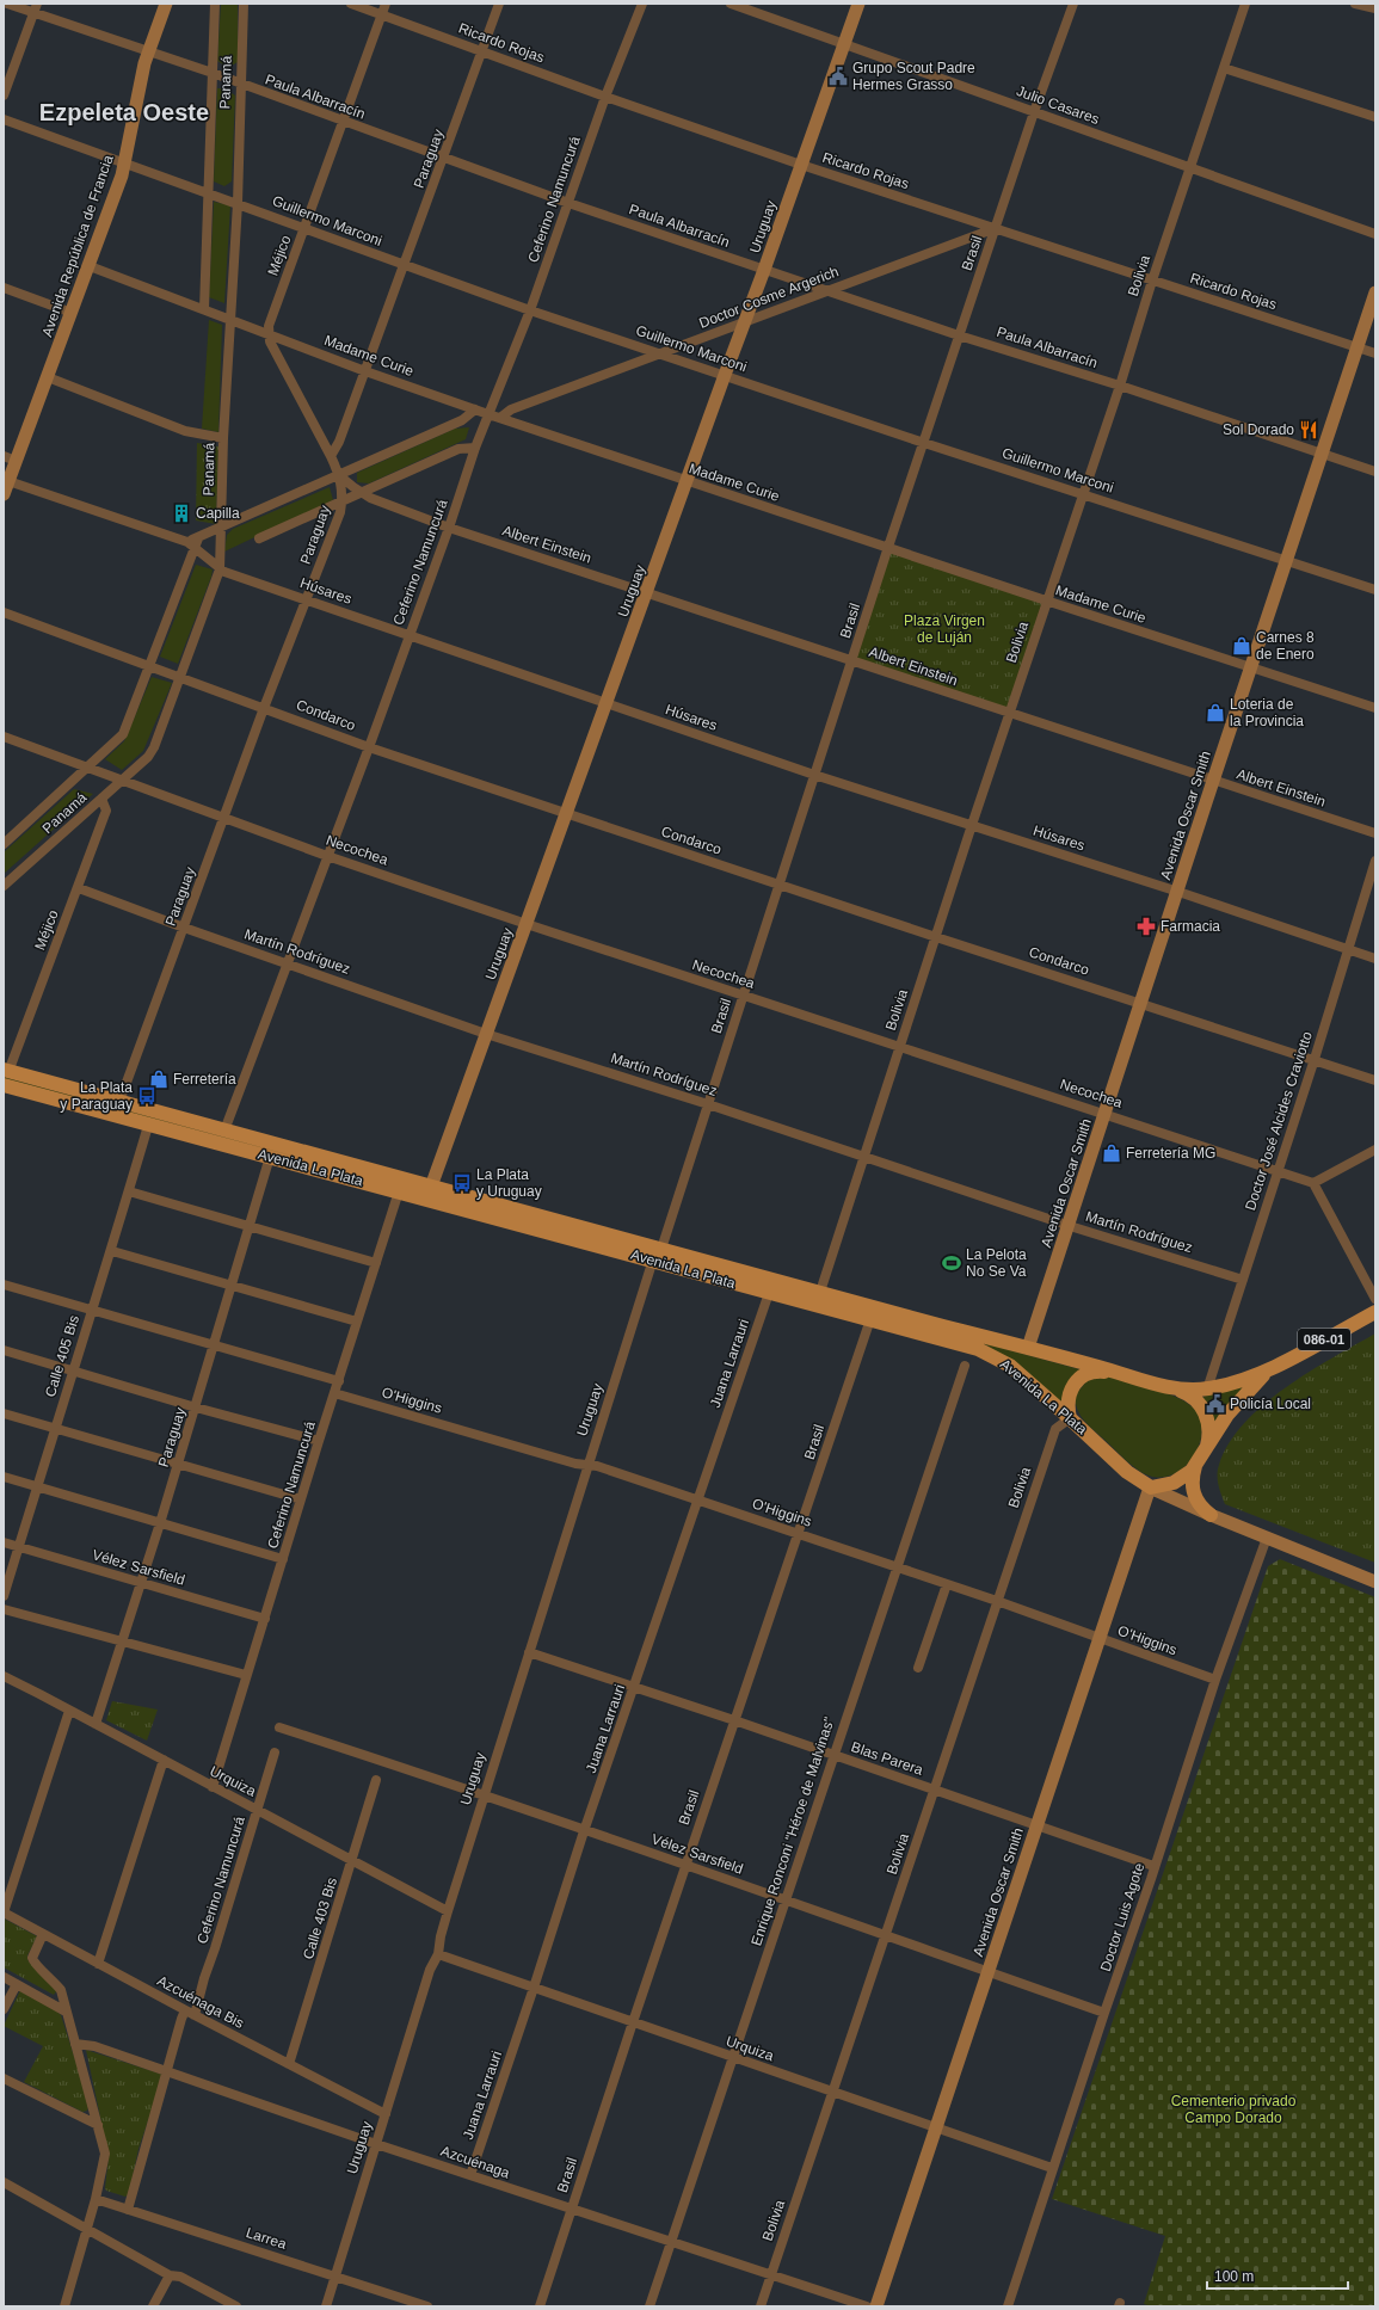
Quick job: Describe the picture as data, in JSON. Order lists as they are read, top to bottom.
{
  "streets": {
    "main road": [
      "Uruguay",
      "Avenida República de Francia",
      "Avenida Oscar Smith",
      "Avenida La Plata",
      "086-01"
    ],
    "street": [
      "Ricardo Rojas",
      "Panamá",
      "Paula Albarracín",
      "Julio Casares",
      "Paraguay",
      "Ceferino Namuncurá",
      "Guillermo Marconi",
      "Brasil",
      "Méjico",
      "Bolivia",
      "Doctor Cosme Argerich",
      "Madame Curie",
      "Albert Einstein",
      "Húsares",
      "Condarco",
      "Necochea",
      "Martín Rodríguez",
      "Doctor José Alcides Craviotto",
      "Calle 405 Bis",
      "Juana Larrauri",
      "O'Higgins",
      "Vélez Sarsfield",
      "Blas Parera",
      "Urquiza",
      "Enrique Ronconi \"Héroe de Malvinas\"",
      "Doctor Luis Agote",
      "Calle 403 Bis",
      "Azcuénaga Bis",
      "Azcuénaga",
      "Larrea"
    ]
  },
  "crossings": [
    ["Ricardo Rojas", "Paraguay"],
    ["Ricardo Rojas", "Ceferino Namuncurá"],
    ["Ricardo Rojas", "Uruguay"],
    ["Ricardo Rojas", "Brasil"],
    ["Ricardo Rojas", "Méjico"],
    ["Ricardo Rojas", "Bolivia"],
    ["Ricardo Rojas", "Doctor Cosme Argerich"],
    ["Ricardo Rojas", "Avenida Oscar Smith"],
    ["Panamá", "Paula Albarracín"],
    ["Panamá", "Guillermo Marconi"],
    ["Panamá", "Méjico"],
    ["Panamá", "Madame Curie"],
    ["Panamá", "Húsares"],
    ["Panamá", "Condarco"],
    ["Panamá", "Necochea"],
    ["Paula Albarracín", "Paraguay"],
    ["Paula Albarracín", "Ceferino Namuncurá"],
    ["Paula Albarracín", "Uruguay"],
    ["Paula Albarracín", "Avenida República de Francia"],
    ["Paula Albarracín", "Brasil"],
    ["Paula Albarracín", "Méjico"],
    ["Paula Albarracín", "Bolivia"],
    ["Paula Albarracín", "Doctor Cosme Argerich"],
    ["Paula Albarracín", "Avenida Oscar Smith"],
    ["Julio Casares", "Uruguay"],
    ["Julio Casares", "Brasil"],
    ["Julio Casares", "Bolivia"],
    ["Paraguay", "Guillermo Marconi"],
    ["Paraguay", "Madame Curie"],
    ["Paraguay", "Albert Einstein"],
    ["Paraguay", "Húsares"],
    ["Paraguay", "Condarco"],
    ["Paraguay", "Necochea"],
    ["Paraguay", "Martín Rodríguez"],
    ["Paraguay", "Avenida La Plata"],
    ["Paraguay", "Vélez Sarsfield"],
    ["Paraguay", "Urquiza"],
    ["Ceferino Namuncurá", "Guillermo Marconi"],
    ["Ceferino Namuncurá", "Madame Curie"],
    ["Ceferino Namuncurá", "Albert Einstein"],
    ["Ceferino Namuncurá", "Húsares"],
    ["Ceferino Namuncurá", "Condarco"],
    ["Ceferino Namuncurá", "Necochea"],
    ["Ceferino Namuncurá", "Martín Rodríguez"],
    ["Ceferino Namuncurá", "Avenida La Plata"],
    ["Ceferino Namuncurá", "O'Higgins"],
    ["Ceferino Namuncurá", "Vélez Sarsfield"],
    ["Ceferino Namuncurá", "Urquiza"],
    ["Ceferino Namuncurá", "Azcuénaga Bis"],
    ["Guillermo Marconi", "Uruguay"],
    ["Guillermo Marconi", "Avenida República de Francia"],
    ["Guillermo Marconi", "Brasil"],
    ["Guillermo Marconi", "Méjico"],
    ["Guillermo Marconi", "Bolivia"],
    ["Guillermo Marconi", "Doctor Cosme Argerich"],
    ["Guillermo Marconi", "Avenida Oscar Smith"],
    ["Uruguay", "Brasil"],
    ["Uruguay", "Doctor Cosme Argerich"],
    ["Uruguay", "Madame Curie"],
    ["Uruguay", "Albert Einstein"],
    ["Uruguay", "Húsares"],
    ["Uruguay", "Condarco"],
    ["Uruguay", "Necochea"],
    ["Uruguay", "Martín Rodríguez"],
    ["Uruguay", "Avenida La Plata"],
    ["Uruguay", "O'Higgins"],
    ["Uruguay", "Vélez Sarsfield"],
    ["Uruguay", "Blas Parera"],
    ["Uruguay", "Urquiza"],
    ["Uruguay", "Azcuénaga Bis"],
    ["Uruguay", "Azcuénaga"],
    ["Uruguay", "Larrea"],
    ["Avenida República de Francia", "Madame Curie"],
    ["Avenida República de Francia", "Húsares"],
    ["Brasil", "Doctor Cosme Argerich"],
    ["Brasil", "Madame Curie"],
    ["Brasil", "Albert Einstein"],
    ["Brasil", "Húsares"],
    ["Brasil", "Condarco"],
    ["Brasil", "Necochea"],
    ["Brasil", "Martín Rodríguez"],
    ["Brasil", "Avenida La Plata"],
    ["Brasil", "O'Higgins"],
    ["Brasil", "Vélez Sarsfield"],
    ["Brasil", "Blas Parera"],
    ["Brasil", "Urquiza"],
    ["Brasil", "Azcuénaga"],
    ["Méjico", "Madame Curie"],
    ["Méjico", "Martín Rodríguez"],
    ["Méjico", "Avenida La Plata"],
    ["Bolivia", "Madame Curie"],
    ["Bolivia", "Albert Einstein"],
    ["Bolivia", "Húsares"],
    ["Bolivia", "Condarco"],
    ["Bolivia", "Avenida Oscar Smith"],
    ["Bolivia", "Necochea"],
    ["Bolivia", "Martín Rodríguez"],
    ["Bolivia", "Avenida La Plata"],
    ["Bolivia", "O'Higgins"],
    ["Bolivia", "Vélez Sarsfield"],
    ["Bolivia", "Blas Parera"],
    ["Bolivia", "Urquiza"],
    ["Bolivia", "Azcuénaga"],
    ["Doctor Cosme Argerich", "Madame Curie"],
    ["Madame Curie", "Avenida Oscar Smith"],
    ["Albert Einstein", "Avenida Oscar Smith"],
    ["Húsares", "Avenida Oscar Smith"],
    ["Húsares", "Doctor José Alcides Craviotto"],
    ["Condarco", "Avenida Oscar Smith"],
    ["Condarco", "Doctor José Alcides Craviotto"],
    ["Avenida Oscar Smith", "Necochea"],
    ["Avenida Oscar Smith", "Martín Rodríguez"],
    ["Avenida Oscar Smith", "Avenida La Plata"],
    ["Avenida Oscar Smith", "O'Higgins"],
    ["Avenida Oscar Smith", "Vélez Sarsfield"],
    ["Avenida Oscar Smith", "Blas Parera"],
    ["Avenida Oscar Smith", "Urquiza"],
    ["Necochea", "Doctor José Alcides Craviotto"],
    ["Martín Rodríguez", "Doctor José Alcides Craviotto"],
    ["Doctor José Alcides Craviotto", "Avenida La Plata"],
    ["Avenida La Plata", "Calle 405 Bis"],
    ["Avenida La Plata", "Juana Larrauri"],
    ["Calle 405 Bis", "Vélez Sarsfield"],
    ["Juana Larrauri", "O'Higgins"],
    ["Juana Larrauri", "Vélez Sarsfield"],
    ["Juana Larrauri", "Blas Parera"],
    ["Juana Larrauri", "Urquiza"],
    ["Juana Larrauri", "Azcuénaga"],
    ["O'Higgins", "Enrique Ronconi \"Héroe de Malvinas\""],
    ["O'Higgins", "Doctor Luis Agote"],
    ["Vélez Sarsfield", "Enrique Ronconi \"Héroe de Malvinas\""],
    ["Vélez Sarsfield", "Doctor Luis Agote"],
    ["Blas Parera", "Enrique Ronconi \"Héroe de Malvinas\""],
    ["Blas Parera", "Doctor Luis Agote"],
    ["Urquiza", "Enrique Ronconi \"Héroe de Malvinas\""],
    ["Urquiza", "Doctor Luis Agote"],
    ["Urquiza", "Calle 403 Bis"],
    ["Enrique Ronconi \"Héroe de Malvinas\"", "Azcuénaga"],
    ["Calle 403 Bis", "Azcuénaga Bis"]
  ],
  "districts": ["Ezpeleta Oeste"],
  "parks": ["Plaza Virgen de Luján", "Cementerio privado Campo Dorado"],
  "places": {
    "public building": ["Grupo Scout Padre Hermes Grasso", "Policía Local"],
    "restaurant": ["Sol Dorado"],
    "building": ["Capilla"],
    "shop": [
      "Carnes 8 de Enero",
      "Loteria de la Provincia",
      "Ferretería",
      "Ferretería MG"
    ],
    "pharmacy": ["Farmacia"],
    "bus stop": ["La Plata y Paraguay", "La Plata y Uruguay"],
    "sports": ["La Pelota No Se Va"]
  },
  "scale_bar": "100 m"
}
